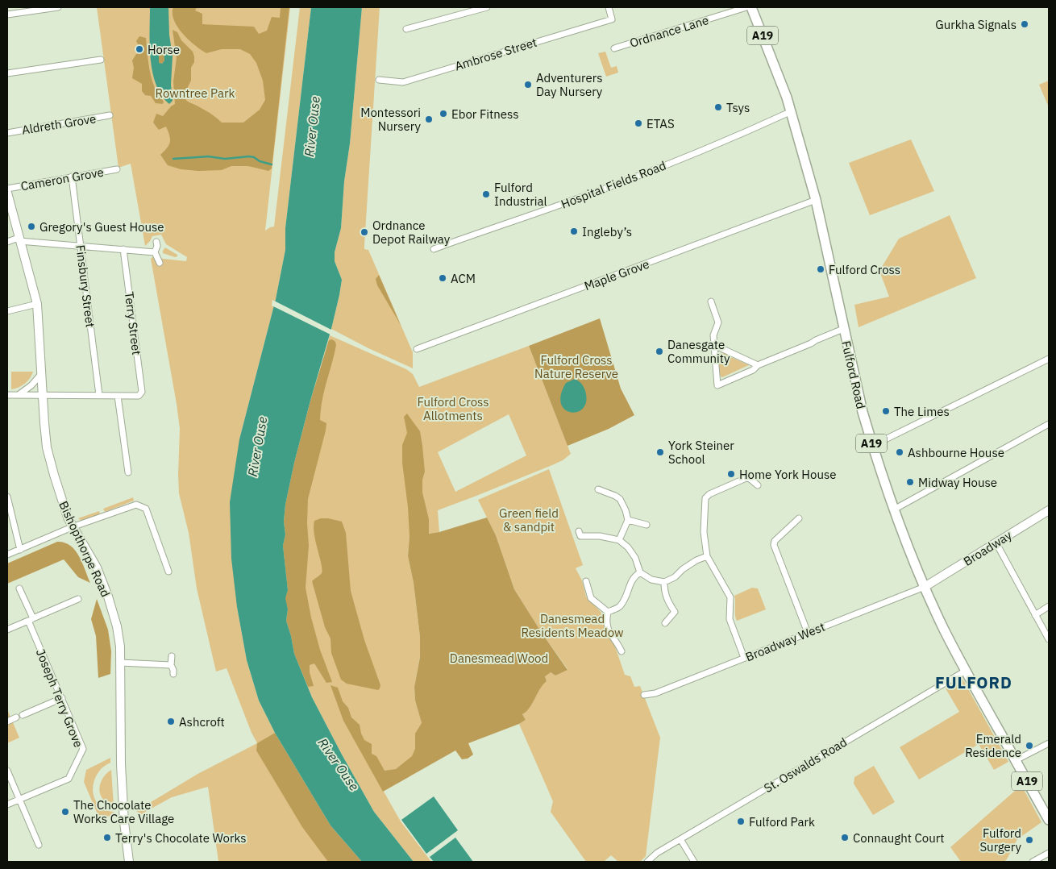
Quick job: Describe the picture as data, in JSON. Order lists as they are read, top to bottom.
{
  "streets": {
    "main road": ["A19", "Fulford Road"],
    "street": [
      "Ordnance Lane",
      "Ambrose Street",
      "Aldreth Grove",
      "Cameron Grove",
      "Hospital Fields Road",
      "Maple Grove",
      "Finsbury Street",
      "Terry Street",
      "Broadway",
      "Bishopthorpe Road",
      "Broadway West",
      "Joseph Terry Grove",
      "St. Oswalds Road"
    ]
  },
  "crossings": [
    ["A19", "Fulford Road"],
    ["Cameron Grove", "Finsbury Street"],
    ["Hospital Fields Road", "Fulford Road"],
    ["Maple Grove", "Fulford Road"],
    ["Fulford Road", "Broadway"],
    ["Fulford Road", "Broadway West"],
    ["Fulford Road", "St. Oswalds Road"],
    ["Broadway", "Broadway West"]
  ],
  "districts": ["FULFORD"],
  "water": ["River Ouse"],
  "parks": [
    "Rowntree Park",
    "Fulford Cross Nature Reserve",
    "Fulford Cross Allotments",
    "Green field & sandpit",
    "Danesmead Residents Meadow",
    "Danesmead Wood"
  ],
  "places": [
    "Gurkha Signals",
    "Horse",
    "Adventurers Day Nursery",
    "Tsys",
    "Ebor Fitness",
    "Montessori Nursery",
    "ETAS",
    "Fulford Industrial",
    "Gregory's Guest House",
    "Ingleby’s",
    "Ordnance Depot Railway",
    "Fulford Cross",
    "ACM",
    "Danesgate Community",
    "The Limes",
    "York Steiner School",
    "Ashbourne House",
    "Home York House",
    "Midway House",
    "Ashcroft",
    "Emerald Residence",
    "The Chocolate Works Care Village",
    "Fulford Park",
    "Terry's Chocolate Works",
    "Connaught Court",
    "Fulford Surgery"
  ]
}
